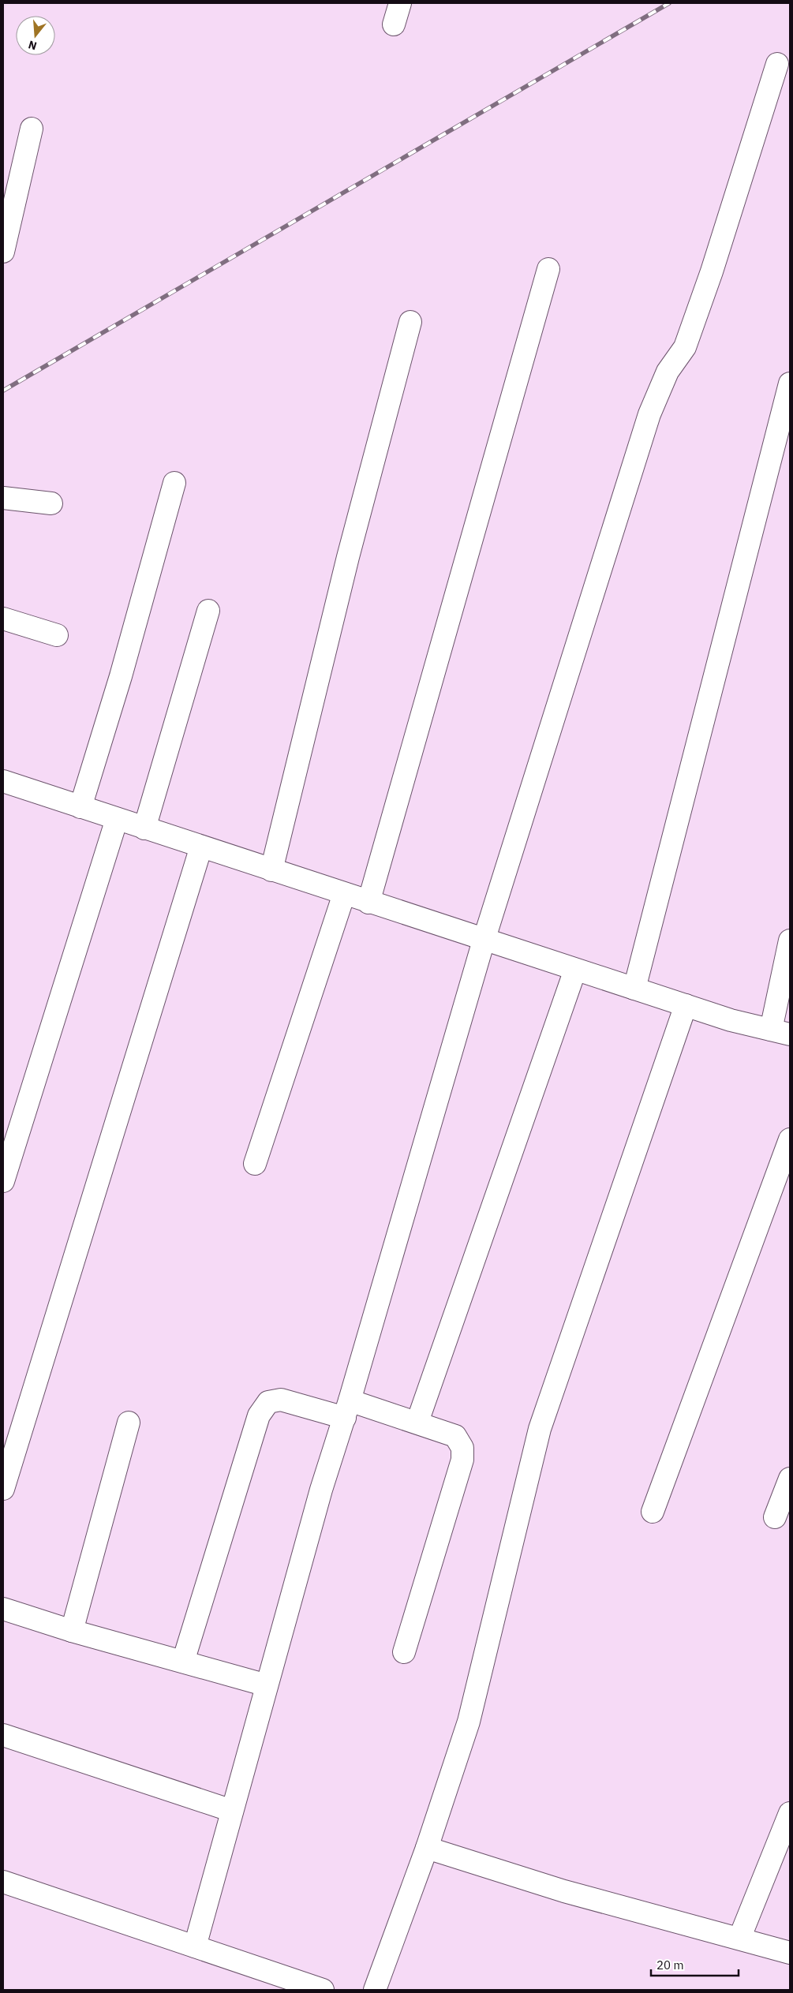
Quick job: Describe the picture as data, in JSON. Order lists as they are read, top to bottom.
{
  "scale_bar": "20 m",
  "north": "bottom"
}
